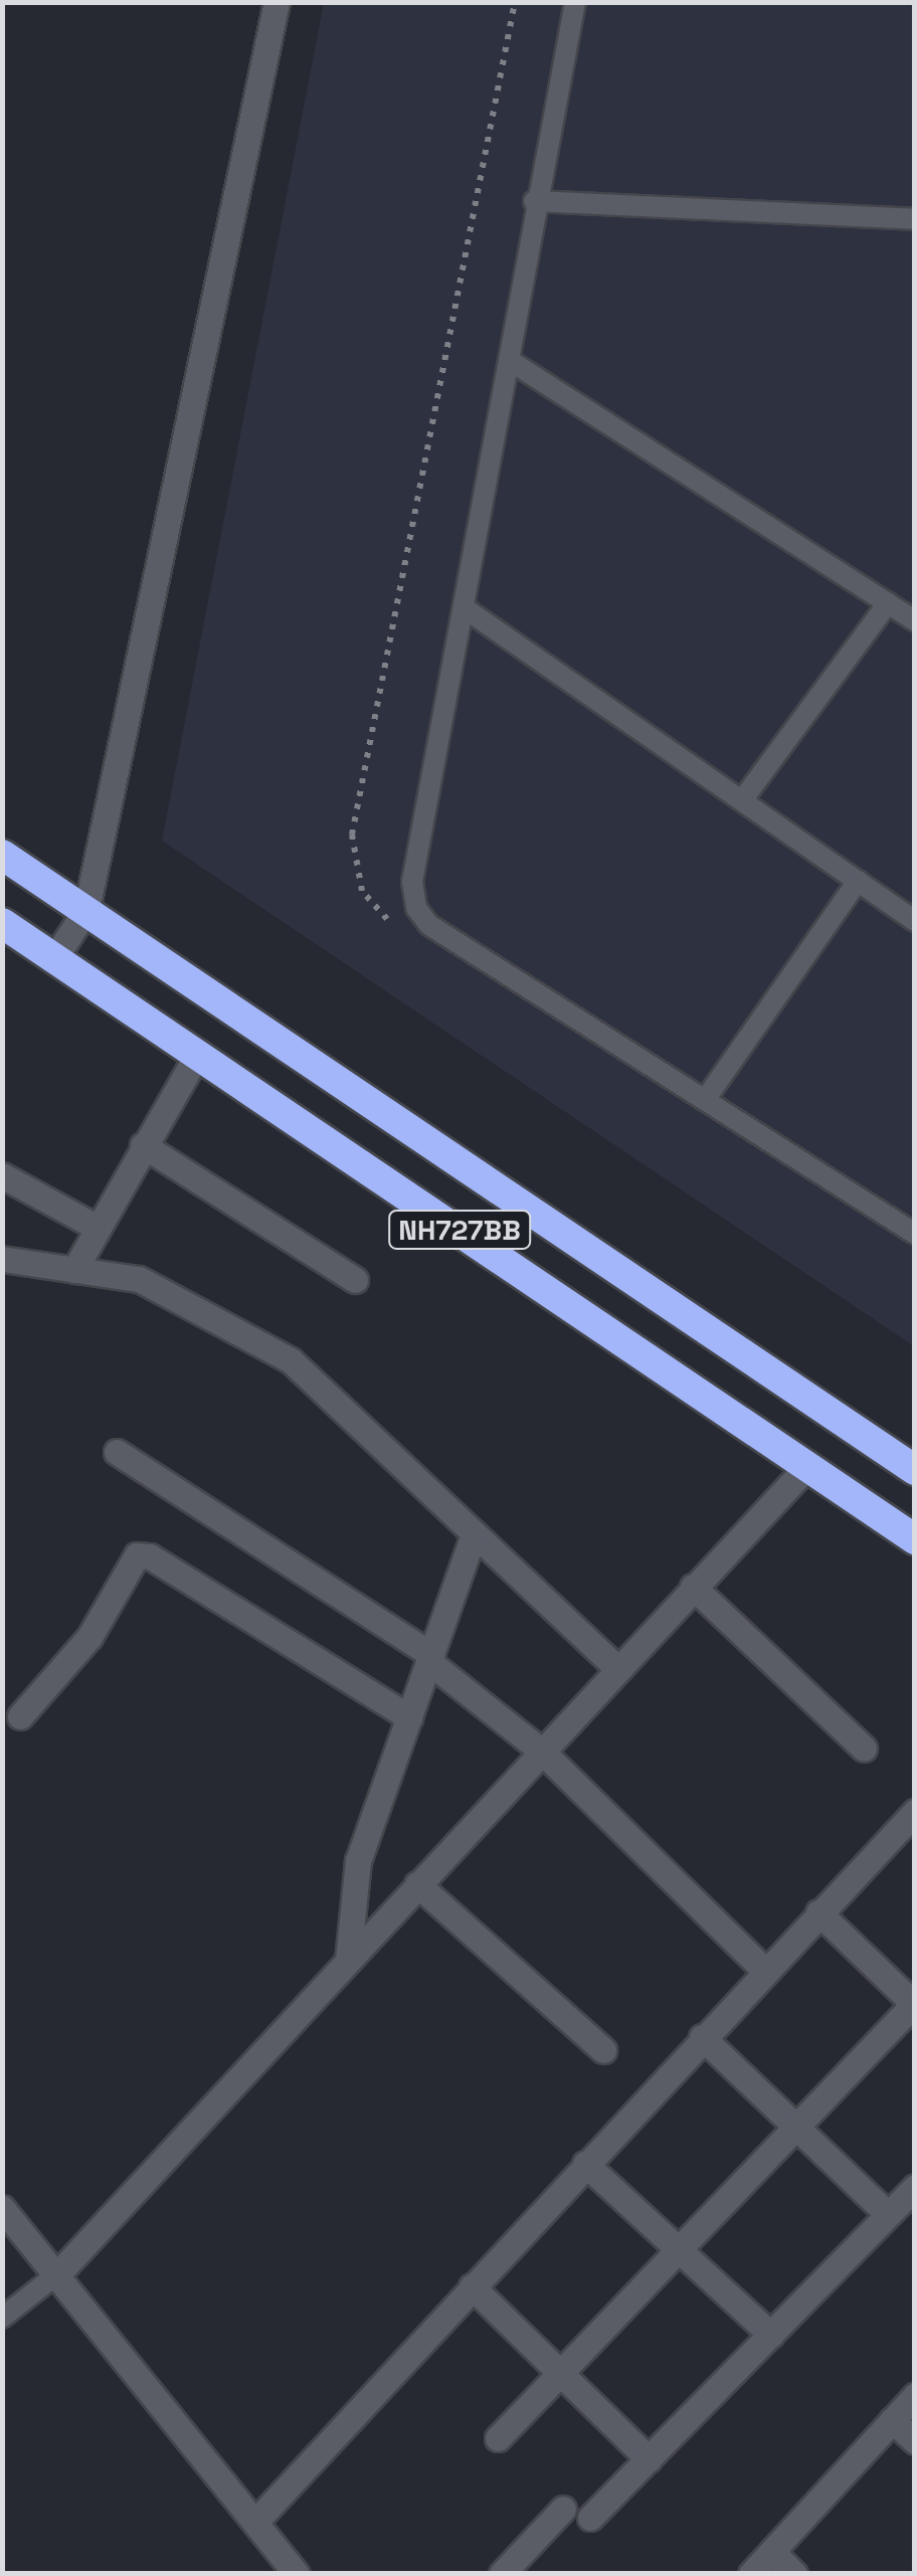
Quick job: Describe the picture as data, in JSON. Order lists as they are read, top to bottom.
{
  "streets": {
    "highway": ["NH727BB"]
  }
}
